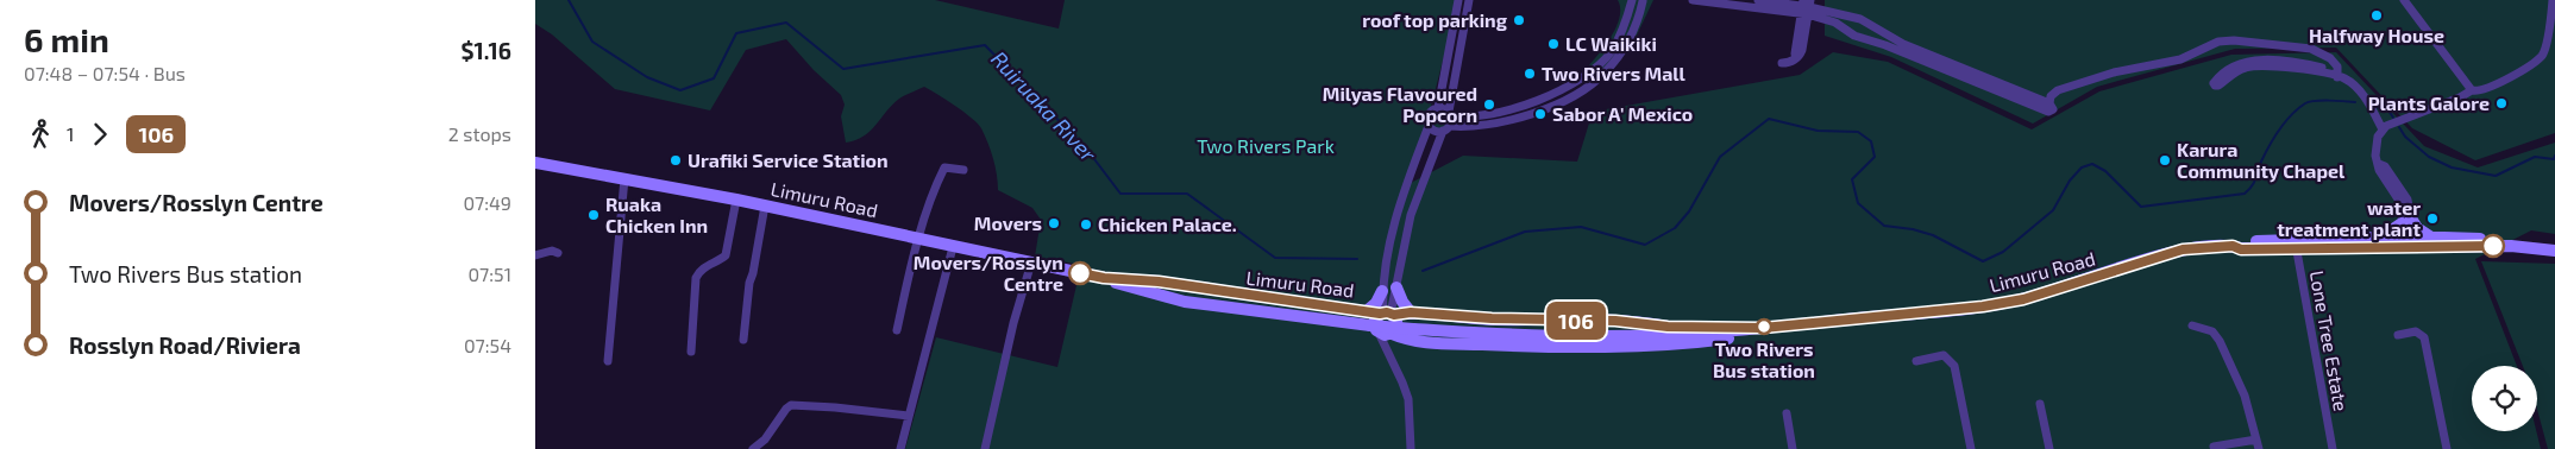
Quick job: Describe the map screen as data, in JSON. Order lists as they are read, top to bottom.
{
  "streets": {
    "main road": ["Limuru Road"],
    "street": ["Lone Tree Estate"]
  },
  "crossings": [
    ["Limuru Road", "Lone Tree Estate"]
  ],
  "water": ["Ruiruaka River"],
  "parks": ["Two Rivers Park"],
  "places": [
    "Halfway House",
    "roof top parking",
    "LC Waikiki",
    "Two Rivers Mall",
    "Plants Galore",
    "Milyas Flavoured Popcorn",
    "Sabor A' Mexico",
    "Urafiki Service Station",
    "Karura Community Chapel",
    "Ruaka Chicken Inn",
    "water treatment plant",
    "Movers",
    "Chicken Palace.",
    "Movers/Rosslyn Centre",
    "Two Rivers Bus station"
  ],
  "lines": ["bus line 106"],
  "page": {
    "heading": ["6 min", "07:48 – 07:54 · Bus", "$1.16"],
    "on_map": "106",
    "legs": ["1", "106", "2 stops"],
    "list": [
      {
        "name": "Movers/Rosslyn Centre",
        "value": "07:49"
      },
      {
        "name": "Two Rivers Bus station",
        "value": "07:51"
      },
      {
        "name": "Rosslyn Road/Riviera",
        "value": "07:54"
      }
    ]
  }
}
